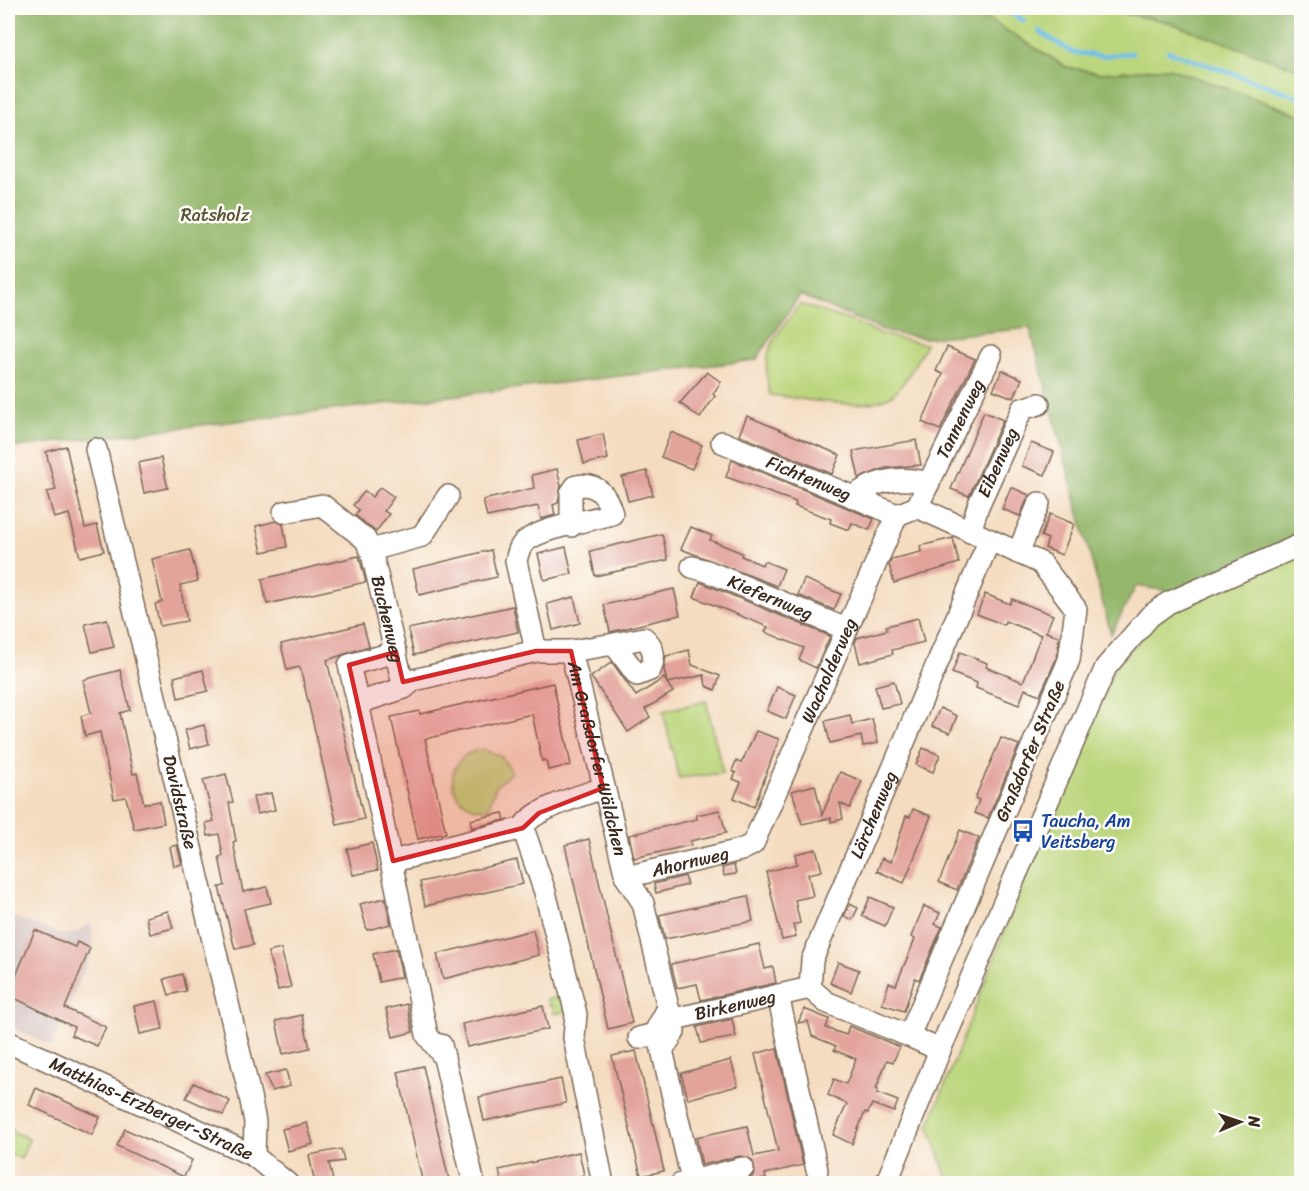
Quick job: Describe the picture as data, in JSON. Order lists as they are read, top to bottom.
{
  "streets": {
    "street": [
      "Tannenweg",
      "Eibenweg",
      "Fichtenweg",
      "Kiefernweg",
      "Buchenweg",
      "Wacholderweg",
      "Graßdorfer Straße",
      "Am Graßdorfer Wäldchen",
      "Davidstraße",
      "Lärchenweg",
      "Ahornweg",
      "Birkenweg",
      "Matthias-Erzberger-Straße"
    ]
  },
  "crossings": [
    ["Tannenweg", "Graßdorfer Straße"],
    ["Eibenweg", "Graßdorfer Straße"],
    ["Fichtenweg", "Wacholderweg"],
    ["Kiefernweg", "Wacholderweg"],
    ["Buchenweg", "Am Graßdorfer Wäldchen"],
    ["Wacholderweg", "Ahornweg"],
    ["Graßdorfer Straße", "Lärchenweg"],
    ["Am Graßdorfer Wäldchen", "Ahornweg"],
    ["Am Graßdorfer Wäldchen", "Birkenweg"],
    ["Davidstraße", "Matthias-Erzberger-Straße"],
    ["Lärchenweg", "Birkenweg"]
  ],
  "parks": ["Ratsholz"],
  "places": {
    "bus stop": ["Taucha, Am Veitsberg"]
  },
  "north": "right"
}
